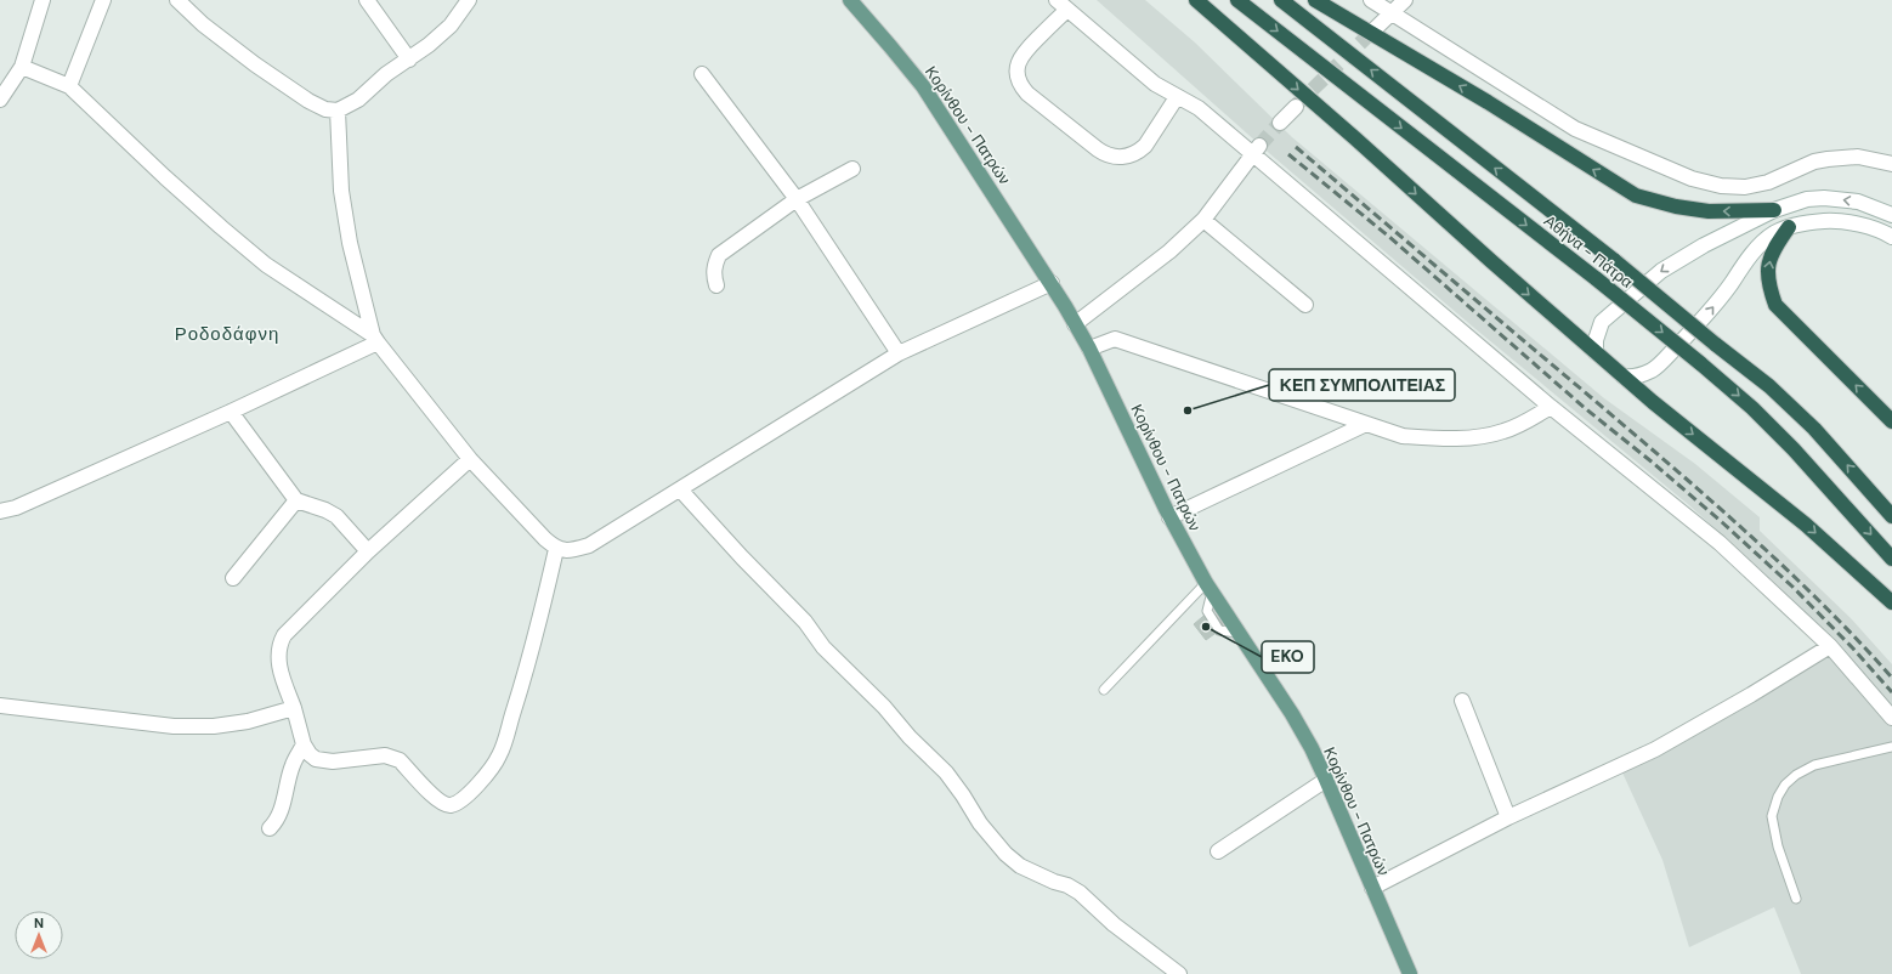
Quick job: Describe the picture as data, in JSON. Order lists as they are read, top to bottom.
{
  "streets": {
    "highway": ["Αθήνα - Πάτρα"],
    "main road": ["Κορίνθου - Πατρών"]
  },
  "districts": ["Ροδοδάφνη"],
  "places": ["ΚΕΠ ΣΥΜΠΟΛΙΤΕΙΑΣ", "EKO"],
  "north": "top"
}
